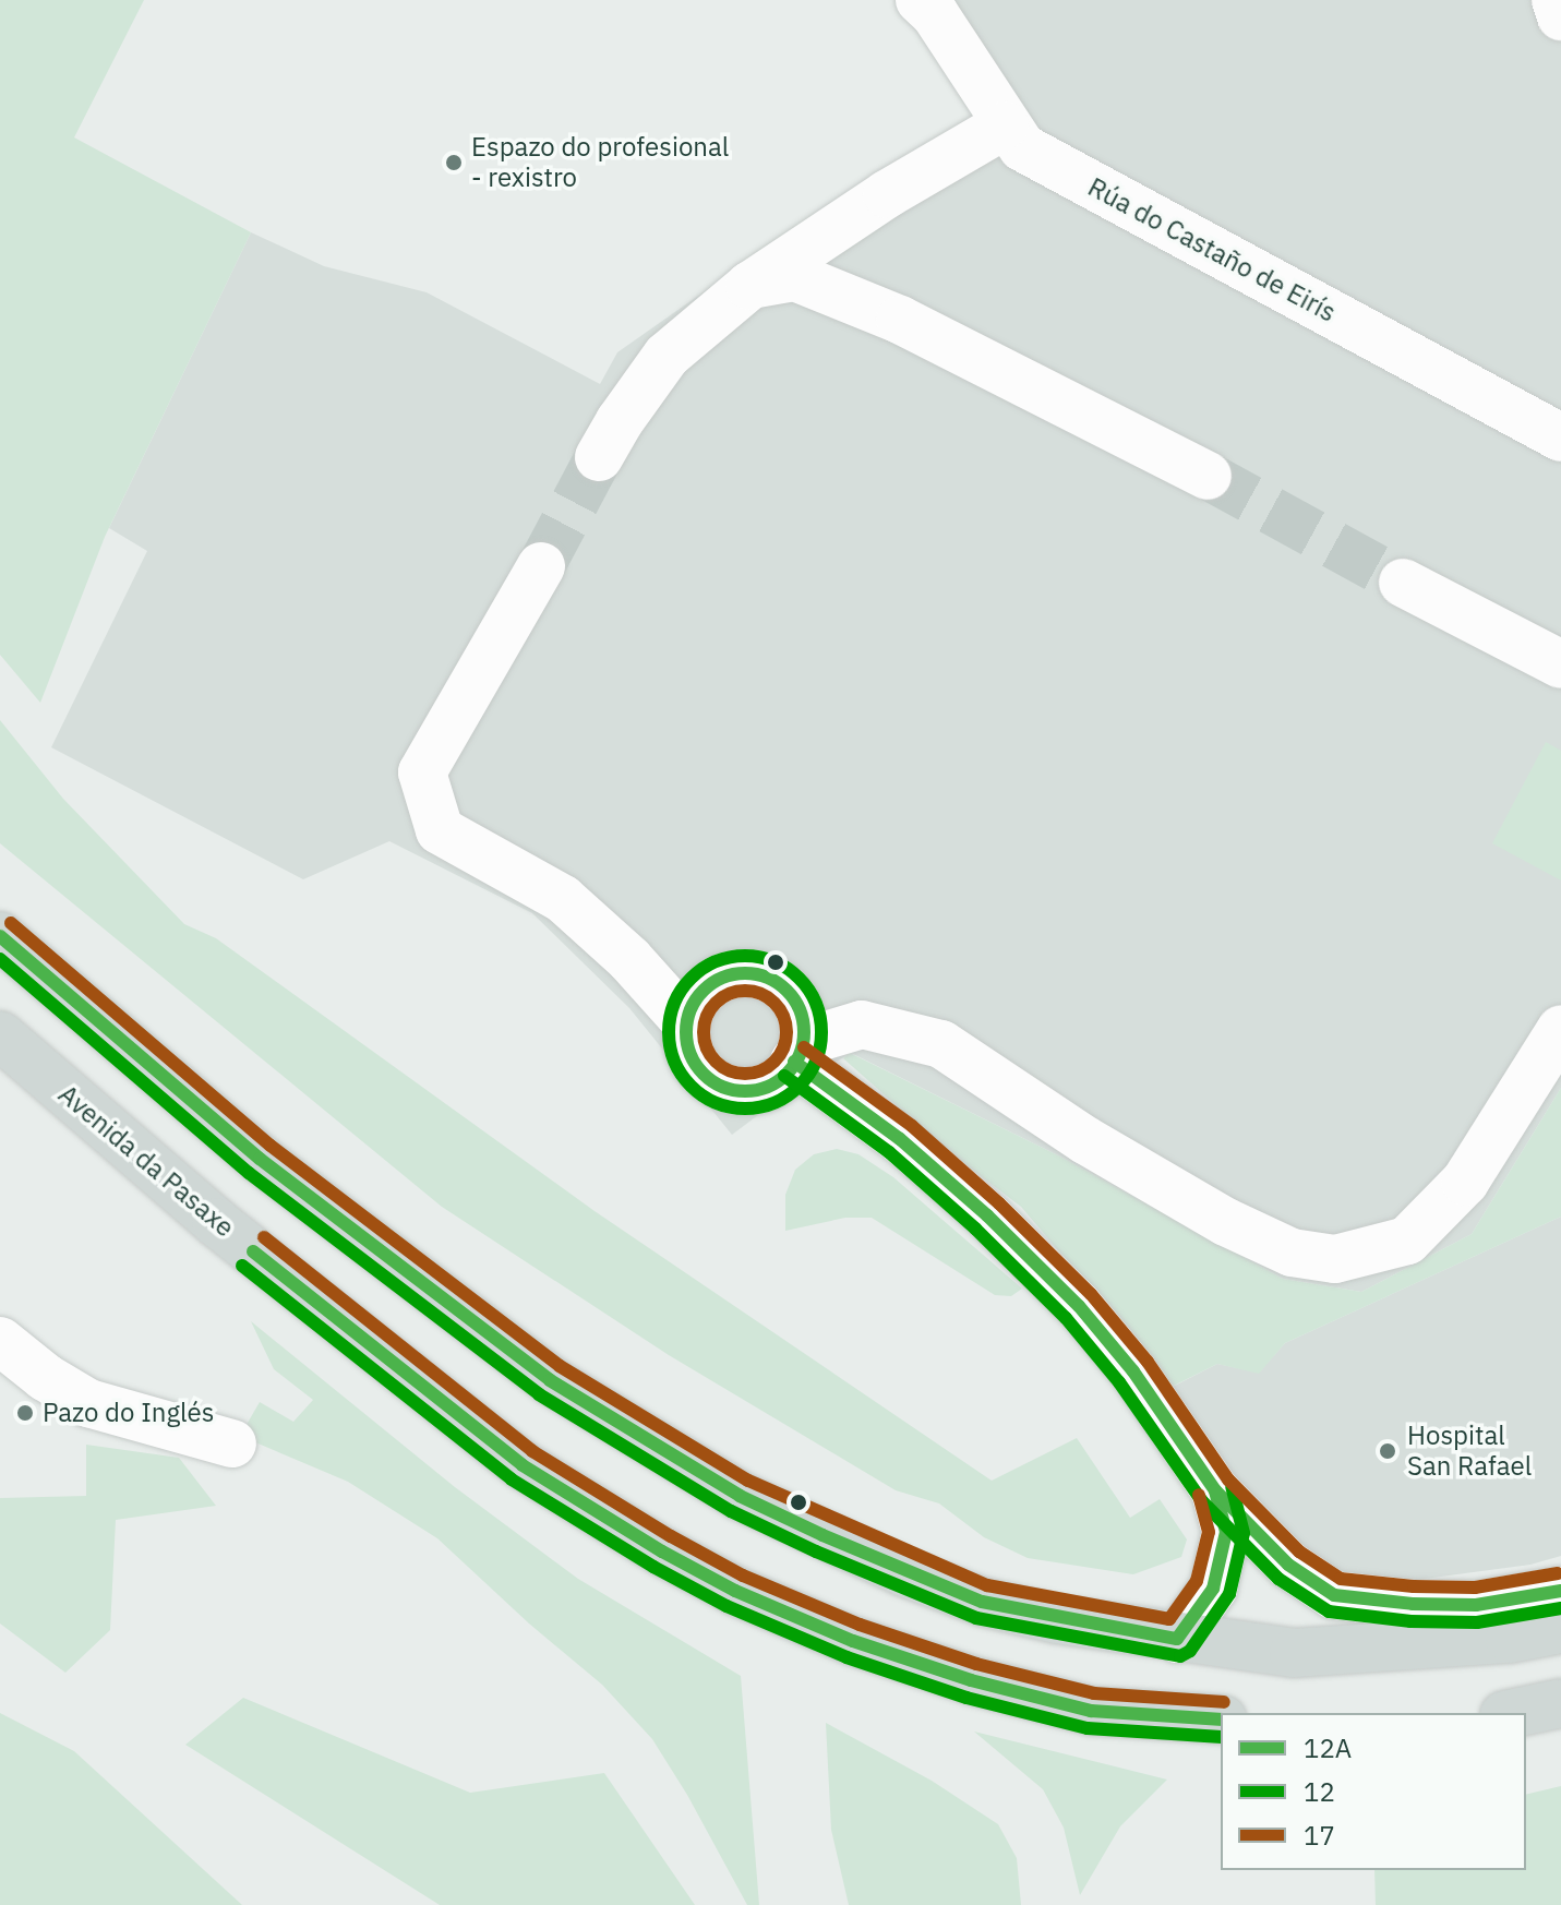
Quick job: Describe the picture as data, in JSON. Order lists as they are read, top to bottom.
{
  "streets": {
    "main road": ["Avenida da Pasaxe"],
    "street": ["Rúa do Castaño de Eirís"]
  },
  "places": ["Espazo do profesional - rexistro", "Pazo do Inglés", "Hospital San Rafael"],
  "lines": ["transit line 17", "transit line 12A", "transit line 12"],
  "legend": ["12A", "12", "17"]
}
